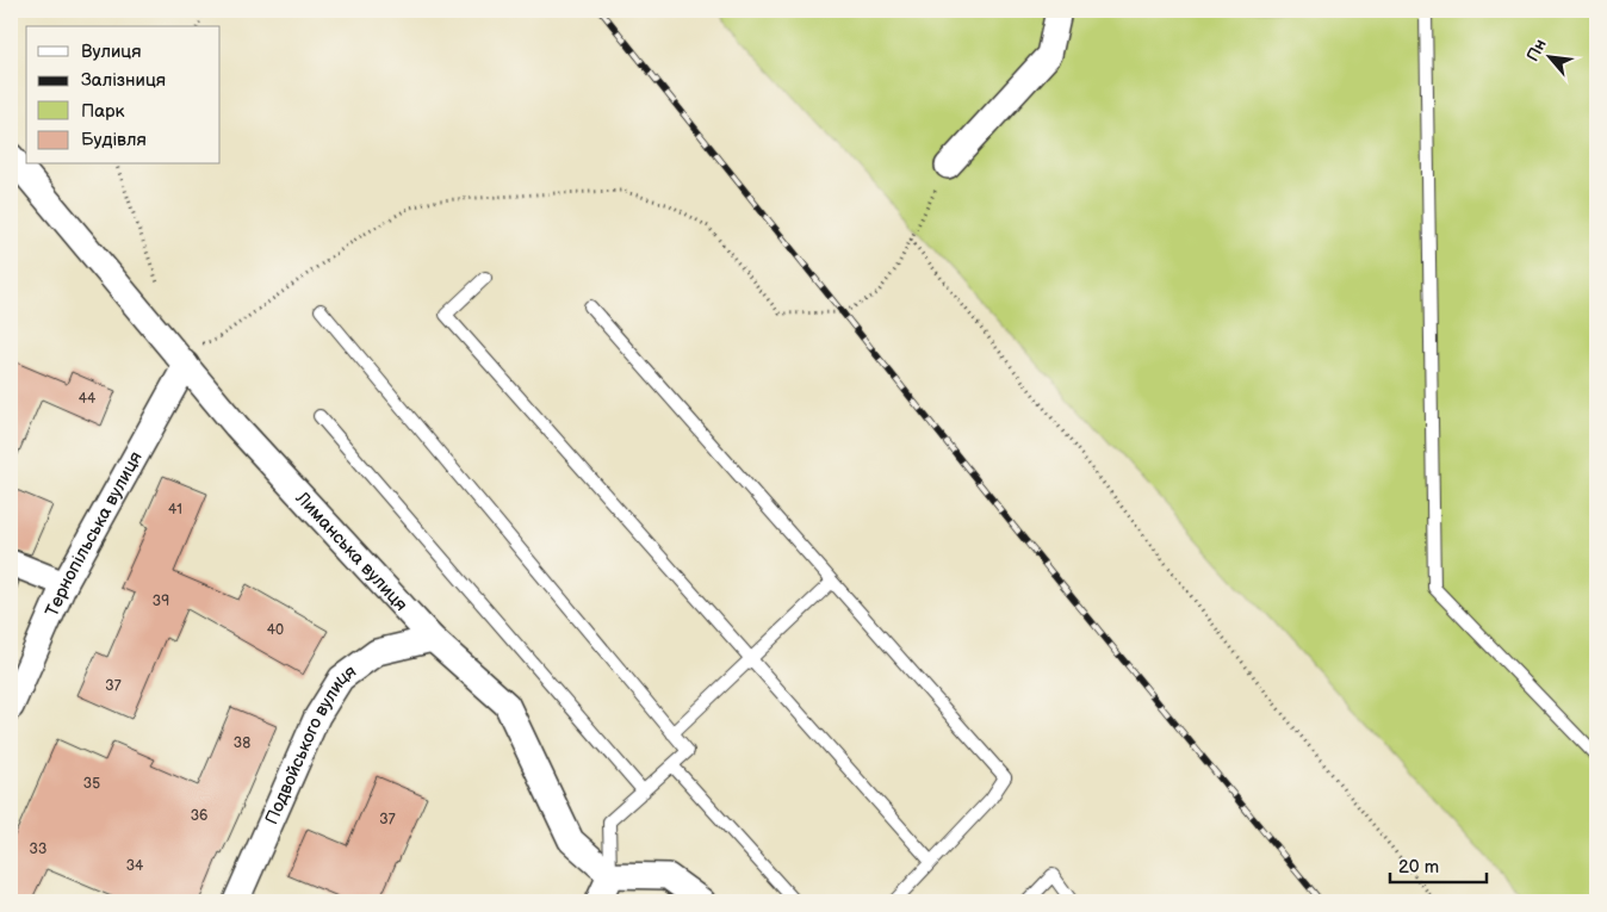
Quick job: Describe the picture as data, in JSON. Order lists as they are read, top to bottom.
{
  "streets": {
    "street": ["Тернопільська вулиця", "Лиманська вулиця", "Подвойського вулиця"]
  },
  "crossings": [
    ["Тернопільська вулиця", "Лиманська вулиця"],
    ["Лиманська вулиця", "Подвойського вулиця"]
  ],
  "house_numbers": [
    "44",
    "41",
    "39",
    "40",
    "37",
    "38",
    "35",
    "36",
    "37",
    "33",
    "34"
  ],
  "legend": [
    "Вулиця",
    "Залізниця",
    "Парк",
    "Будівля"
  ],
  "scale_bar": "20 m",
  "north": "top left"
}
